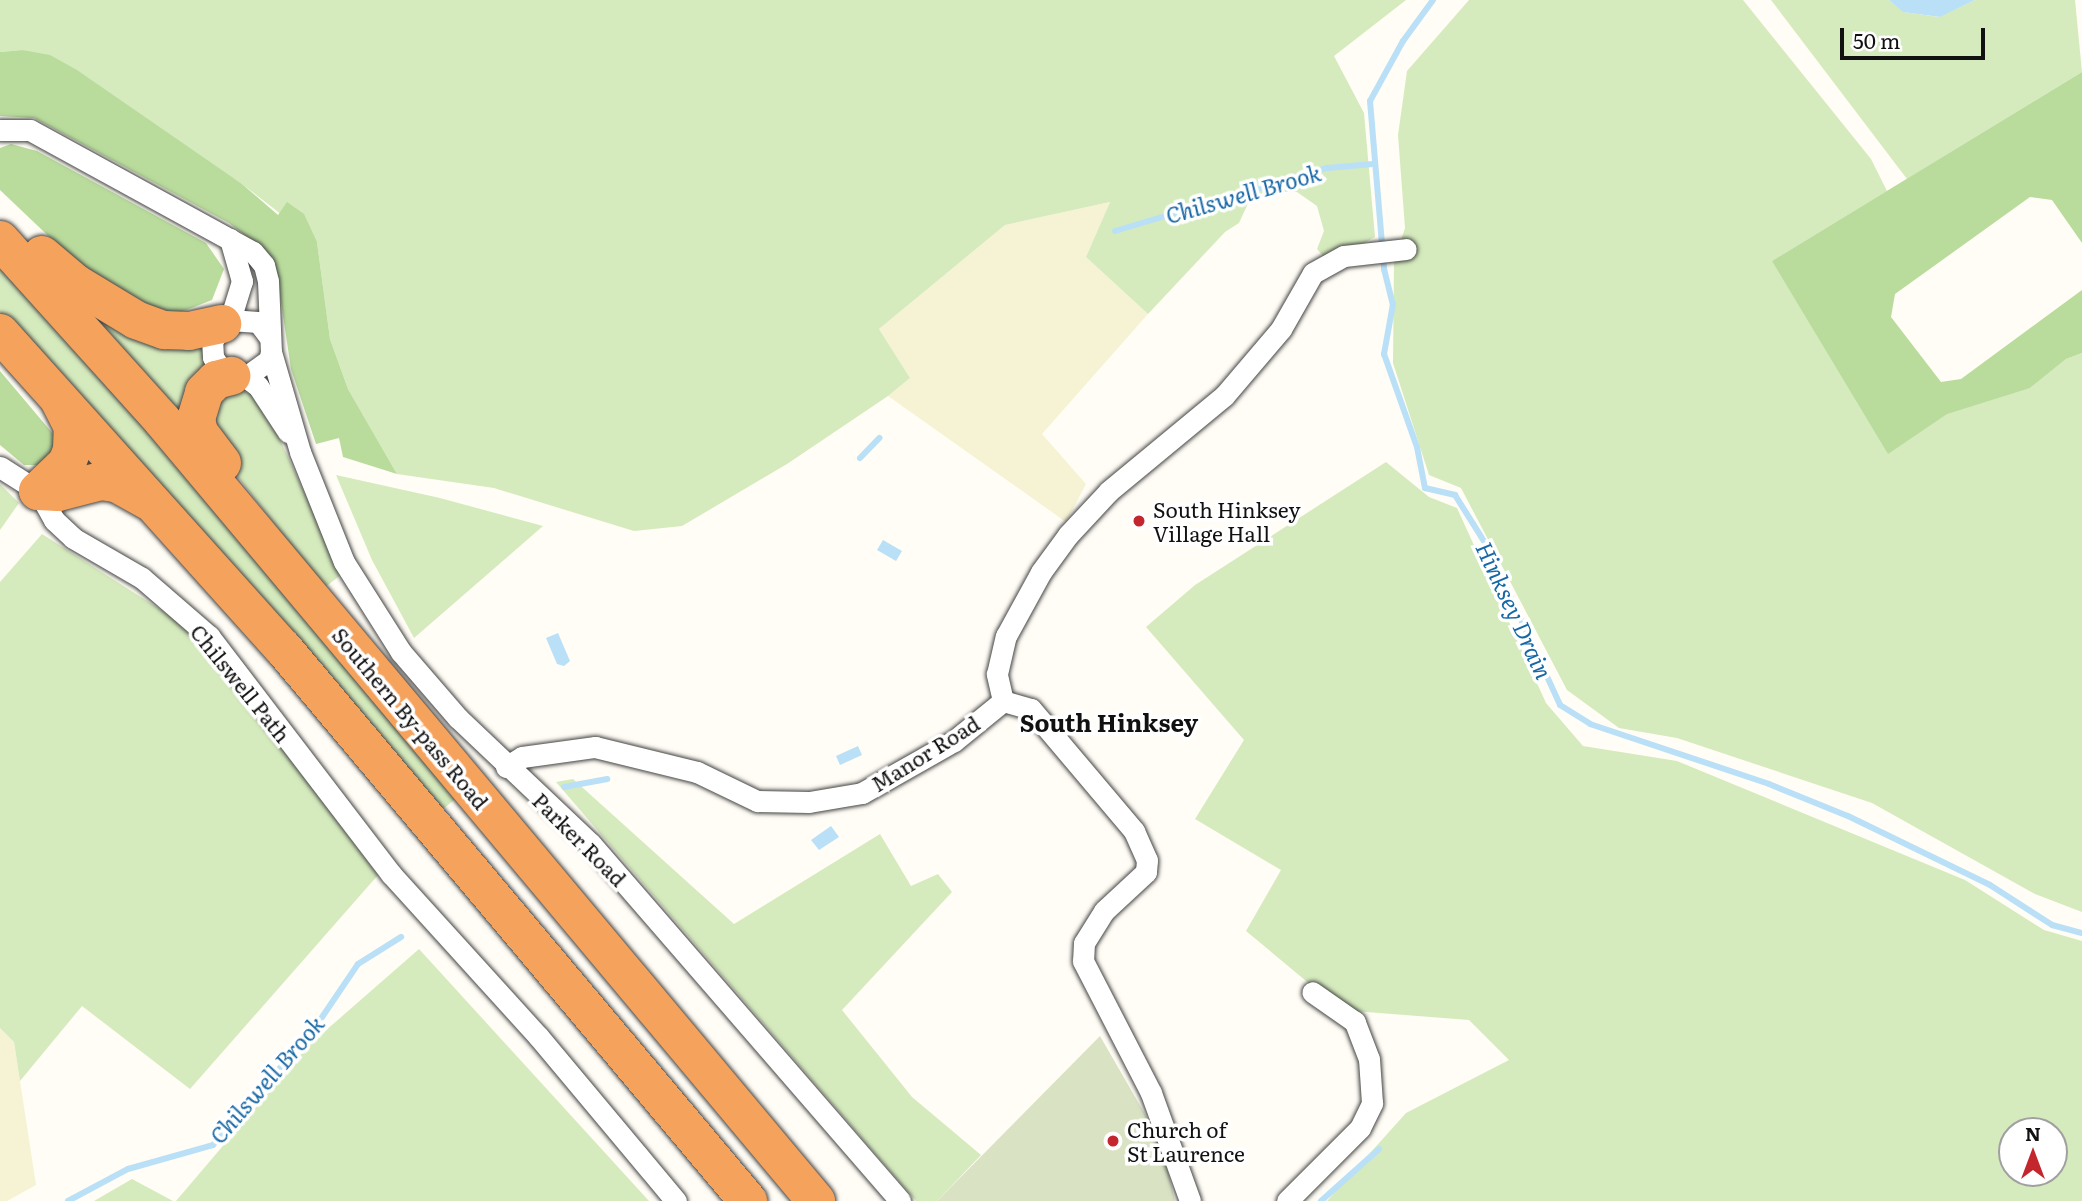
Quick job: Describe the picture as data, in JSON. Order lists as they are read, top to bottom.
{
  "streets": {
    "highway": ["Southern By-pass Road"],
    "street": ["Chilswell Path", "Manor Road", "Parker Road"]
  },
  "crossings": [
    ["Manor Road", "Parker Road"]
  ],
  "districts": ["South Hinksey"],
  "water": ["Chilswell Brook", "Hinksey Drain"],
  "places": ["South Hinksey Village Hall", "Church of St Laurence"],
  "scale_bar": "50 m",
  "north": "top"
}
